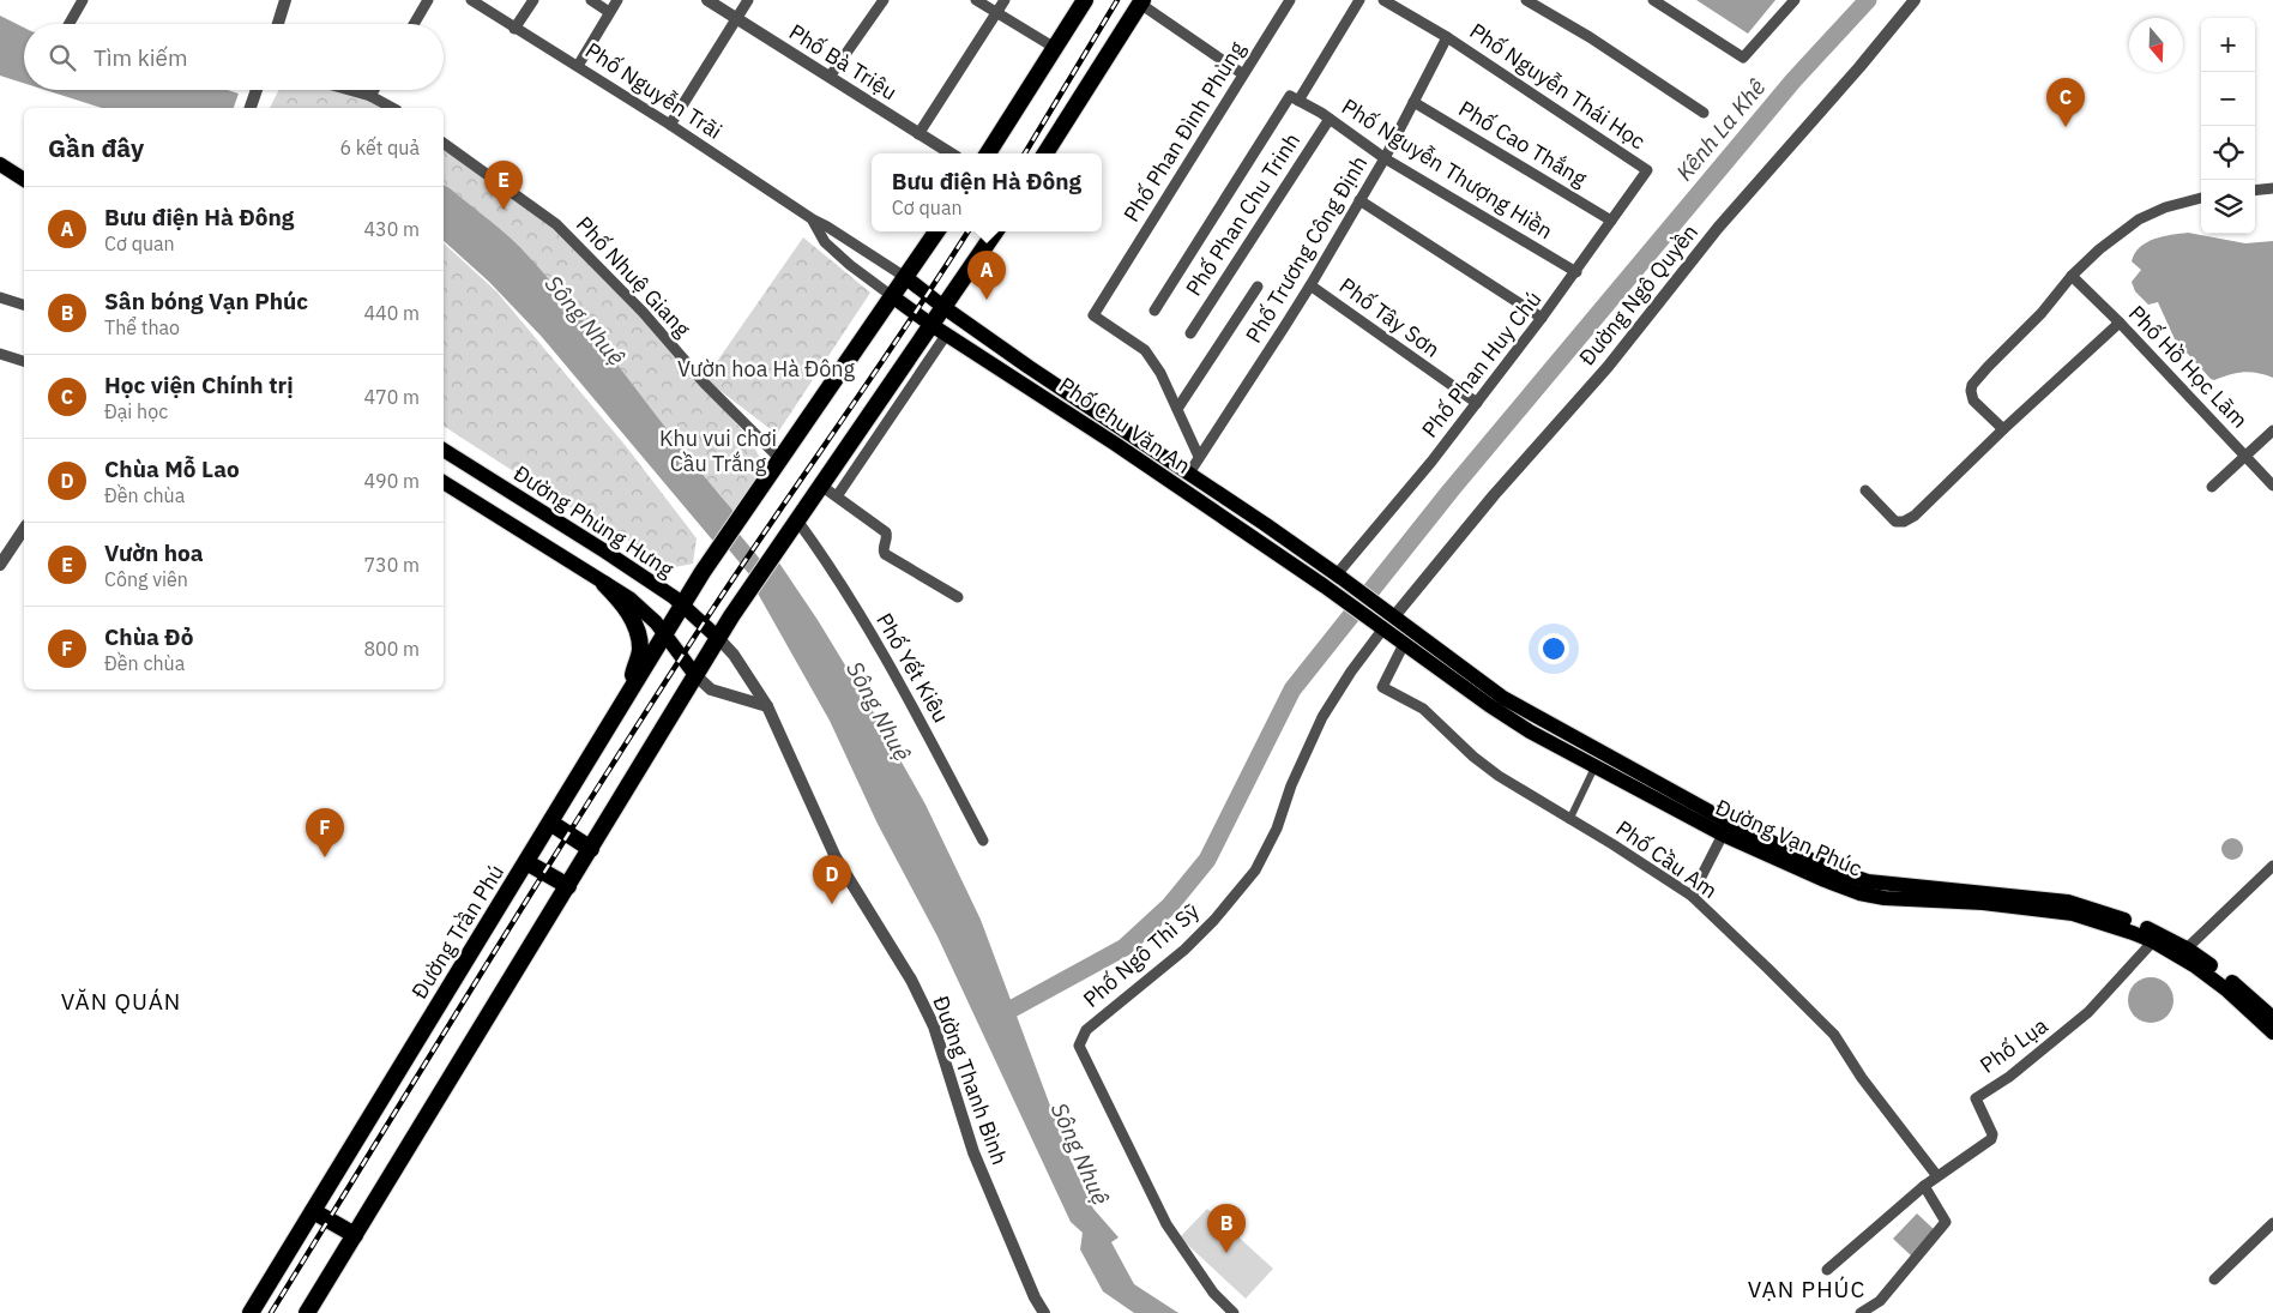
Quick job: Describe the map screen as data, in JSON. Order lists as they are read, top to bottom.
{
  "streets": {
    "highway": ["Đường Trần Phú"],
    "main road": ["Phố Chu Văn An", "Đường Phùng Hưng", "Đường Vạn Phúc"],
    "street": [
      "Phố Bà Triệu",
      "Phố Nguyễn Thái Học",
      "Phố Nguyễn Trãi",
      "Phố Phan Đình Phùng",
      "Phố Cao Thắng",
      "Phố Nguyễn Thượng Hiền",
      "Phố Phan Chu Trinh",
      "Phố Trương Công Định",
      "Phố Nhuệ Giang",
      "Đường Ngô Quyền",
      "Phố Tây Sơn",
      "Phố Phan Huy Chú",
      "Phố Hồ Học Lãm",
      "Phố Yết Kiêu",
      "Phố Cầu Am",
      "Phố Ngô Thì Sỹ",
      "Phố Lụa",
      "Đường Thanh Bình"
    ]
  },
  "crossings": [
    ["Phố Nguyễn Thái Học", "Phố Trương Công Định"],
    ["Phố Nguyễn Thái Học", "Phố Phan Huy Chú"],
    ["Phố Nguyễn Trãi", "Phố Chu Văn An"],
    ["Phố Nguyễn Trãi", "Đường Trần Phú"],
    ["Phố Cao Thắng", "Phố Trương Công Định"],
    ["Phố Cao Thắng", "Phố Phan Huy Chú"],
    ["Phố Nguyễn Thượng Hiền", "Phố Phan Chu Trinh"],
    ["Phố Nguyễn Thượng Hiền", "Phố Trương Công Định"],
    ["Phố Nguyễn Thượng Hiền", "Phố Phan Huy Chú"],
    ["Phố Trương Công Định", "Phố Tây Sơn"],
    ["Phố Trương Công Định", "Phố Chu Văn An"],
    ["Phố Nhuệ Giang", "Đường Trần Phú"],
    ["Đường Ngô Quyền", "Phố Chu Văn An"],
    ["Đường Ngô Quyền", "Đường Vạn Phúc"],
    ["Phố Tây Sơn", "Phố Phan Huy Chú"],
    ["Phố Phan Huy Chú", "Phố Chu Văn An"],
    ["Phố Chu Văn An", "Đường Vạn Phúc"],
    ["Phố Chu Văn An", "Đường Trần Phú"],
    ["Phố Chu Văn An", "Phố Ngô Thì Sỹ"],
    ["Đường Phùng Hưng", "Đường Trần Phú"],
    ["Đường Phùng Hưng", "Đường Thanh Bình"],
    ["Đường Vạn Phúc", "Phố Cầu Am"],
    ["Đường Vạn Phúc", "Phố Ngô Thì Sỹ"],
    ["Đường Vạn Phúc", "Phố Lụa"],
    ["Phố Cầu Am", "Phố Lụa"]
  ],
  "districts": ["VĂN QUÁN", "VẠN PHÚC"],
  "water": ["Kênh La Khê", "Sông Nhuệ"],
  "parks": ["Vườn hoa Hà Đông", "Khu vui chơi Cầu Trắng"],
  "north": "bottom",
  "page": {
    "map_buttons": ["+", "−"],
    "search": "Tìm kiếm",
    "pins": [
      "C",
      "E",
      "A",
      "F",
      "D",
      "B"
    ],
    "heading": ["Gần đây", "6 kết quả"],
    "popup": ["Bưu điện Hà Đông", "Cơ quan"],
    "list": [
      {
        "mark": "A",
        "name": "Bưu điện Hà Đông",
        "note": "Cơ quan",
        "value": "430 m"
      },
      {
        "mark": "B",
        "name": "Sân bóng Vạn Phúc",
        "note": "Thể thao",
        "value": "440 m"
      },
      {
        "mark": "C",
        "name": "Học viện Chính trị",
        "note": "Đại học",
        "value": "470 m"
      },
      {
        "mark": "D",
        "name": "Chùa Mỗ Lao",
        "note": "Đền chùa",
        "value": "490 m"
      },
      {
        "mark": "E",
        "name": "Vườn hoa",
        "note": "Công viên",
        "value": "730 m"
      },
      {
        "mark": "F",
        "name": "Chùa Đỏ",
        "note": "Đền chùa",
        "value": "800 m"
      }
    ]
  }
}
